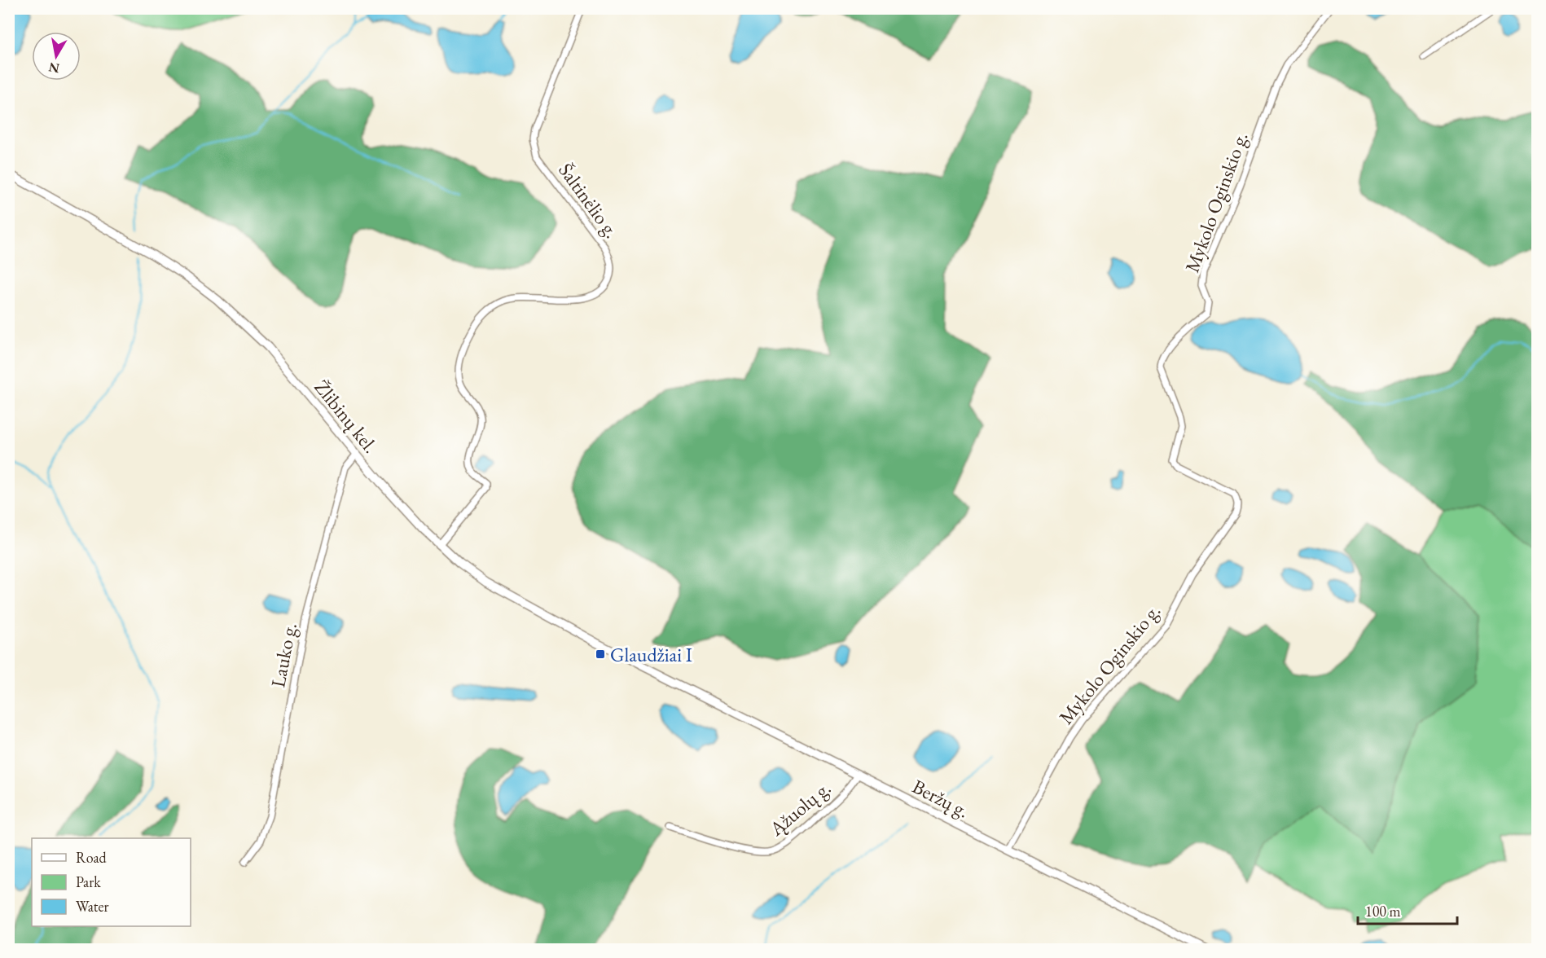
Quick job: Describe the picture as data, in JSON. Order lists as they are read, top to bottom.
{
  "streets": {
    "main road": ["Žlibinų kel.", "Beržų g."],
    "street": [
      "Šaltinėlio g.",
      "Mykolo Oginskio g.",
      "Lauko g.",
      "Ąžuolų g."
    ]
  },
  "crossings": [
    ["Šaltinėlio g.", "Žlibinų kel."],
    ["Mykolo Oginskio g.", "Beržų g."],
    ["Žlibinų kel.", "Lauko g."],
    ["Žlibinų kel.", "Beržų g."],
    ["Beržų g.", "Ąžuolų g."]
  ],
  "places": {
    "transit": ["Glaudžiai I"]
  },
  "legend": ["Road", "Park", "Water"],
  "scale_bar": "100 m",
  "north": "bottom"
}
